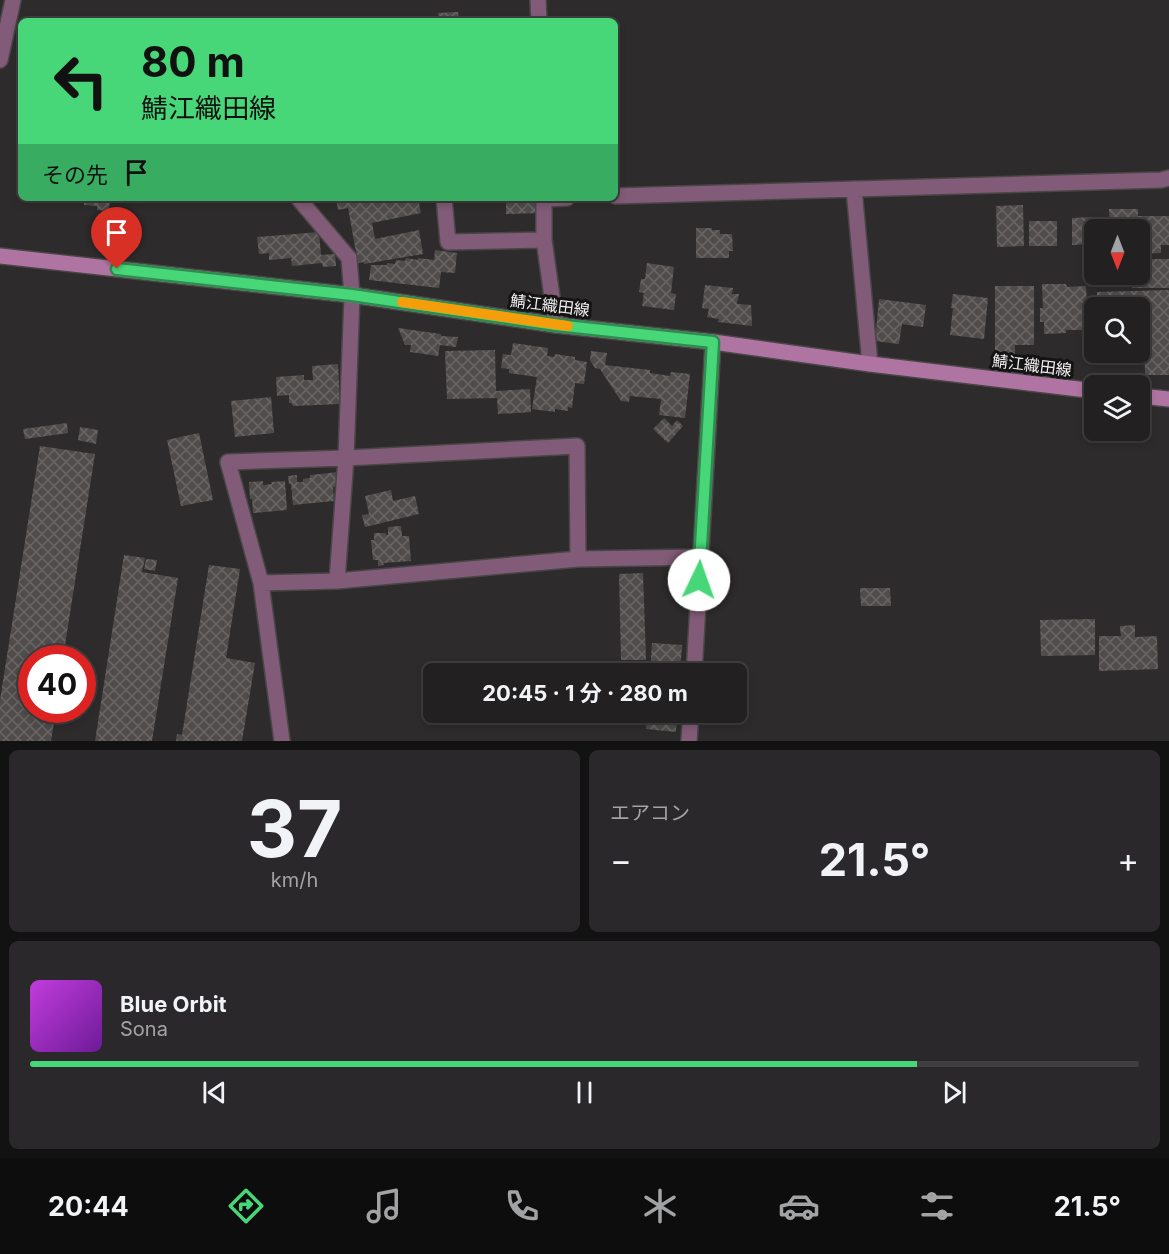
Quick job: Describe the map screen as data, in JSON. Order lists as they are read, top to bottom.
{
  "streets": {
    "main road": ["鯖江織田線"]
  },
  "north": "bottom",
  "page": {
    "turn": ["80 m", "鯖江織田線"],
    "then": "その先",
    "limit": "40",
    "trip": "20:45 · 1 分 · 280 m",
    "tile": [
      ["37", "km/h"],
      "エアコン"
    ],
    "heat": ["−", "21.5°", "+"],
    "song": ["Blue Orbit", "Sona"],
    "tabs": ["20:44", "21.5°"]
  }
}
